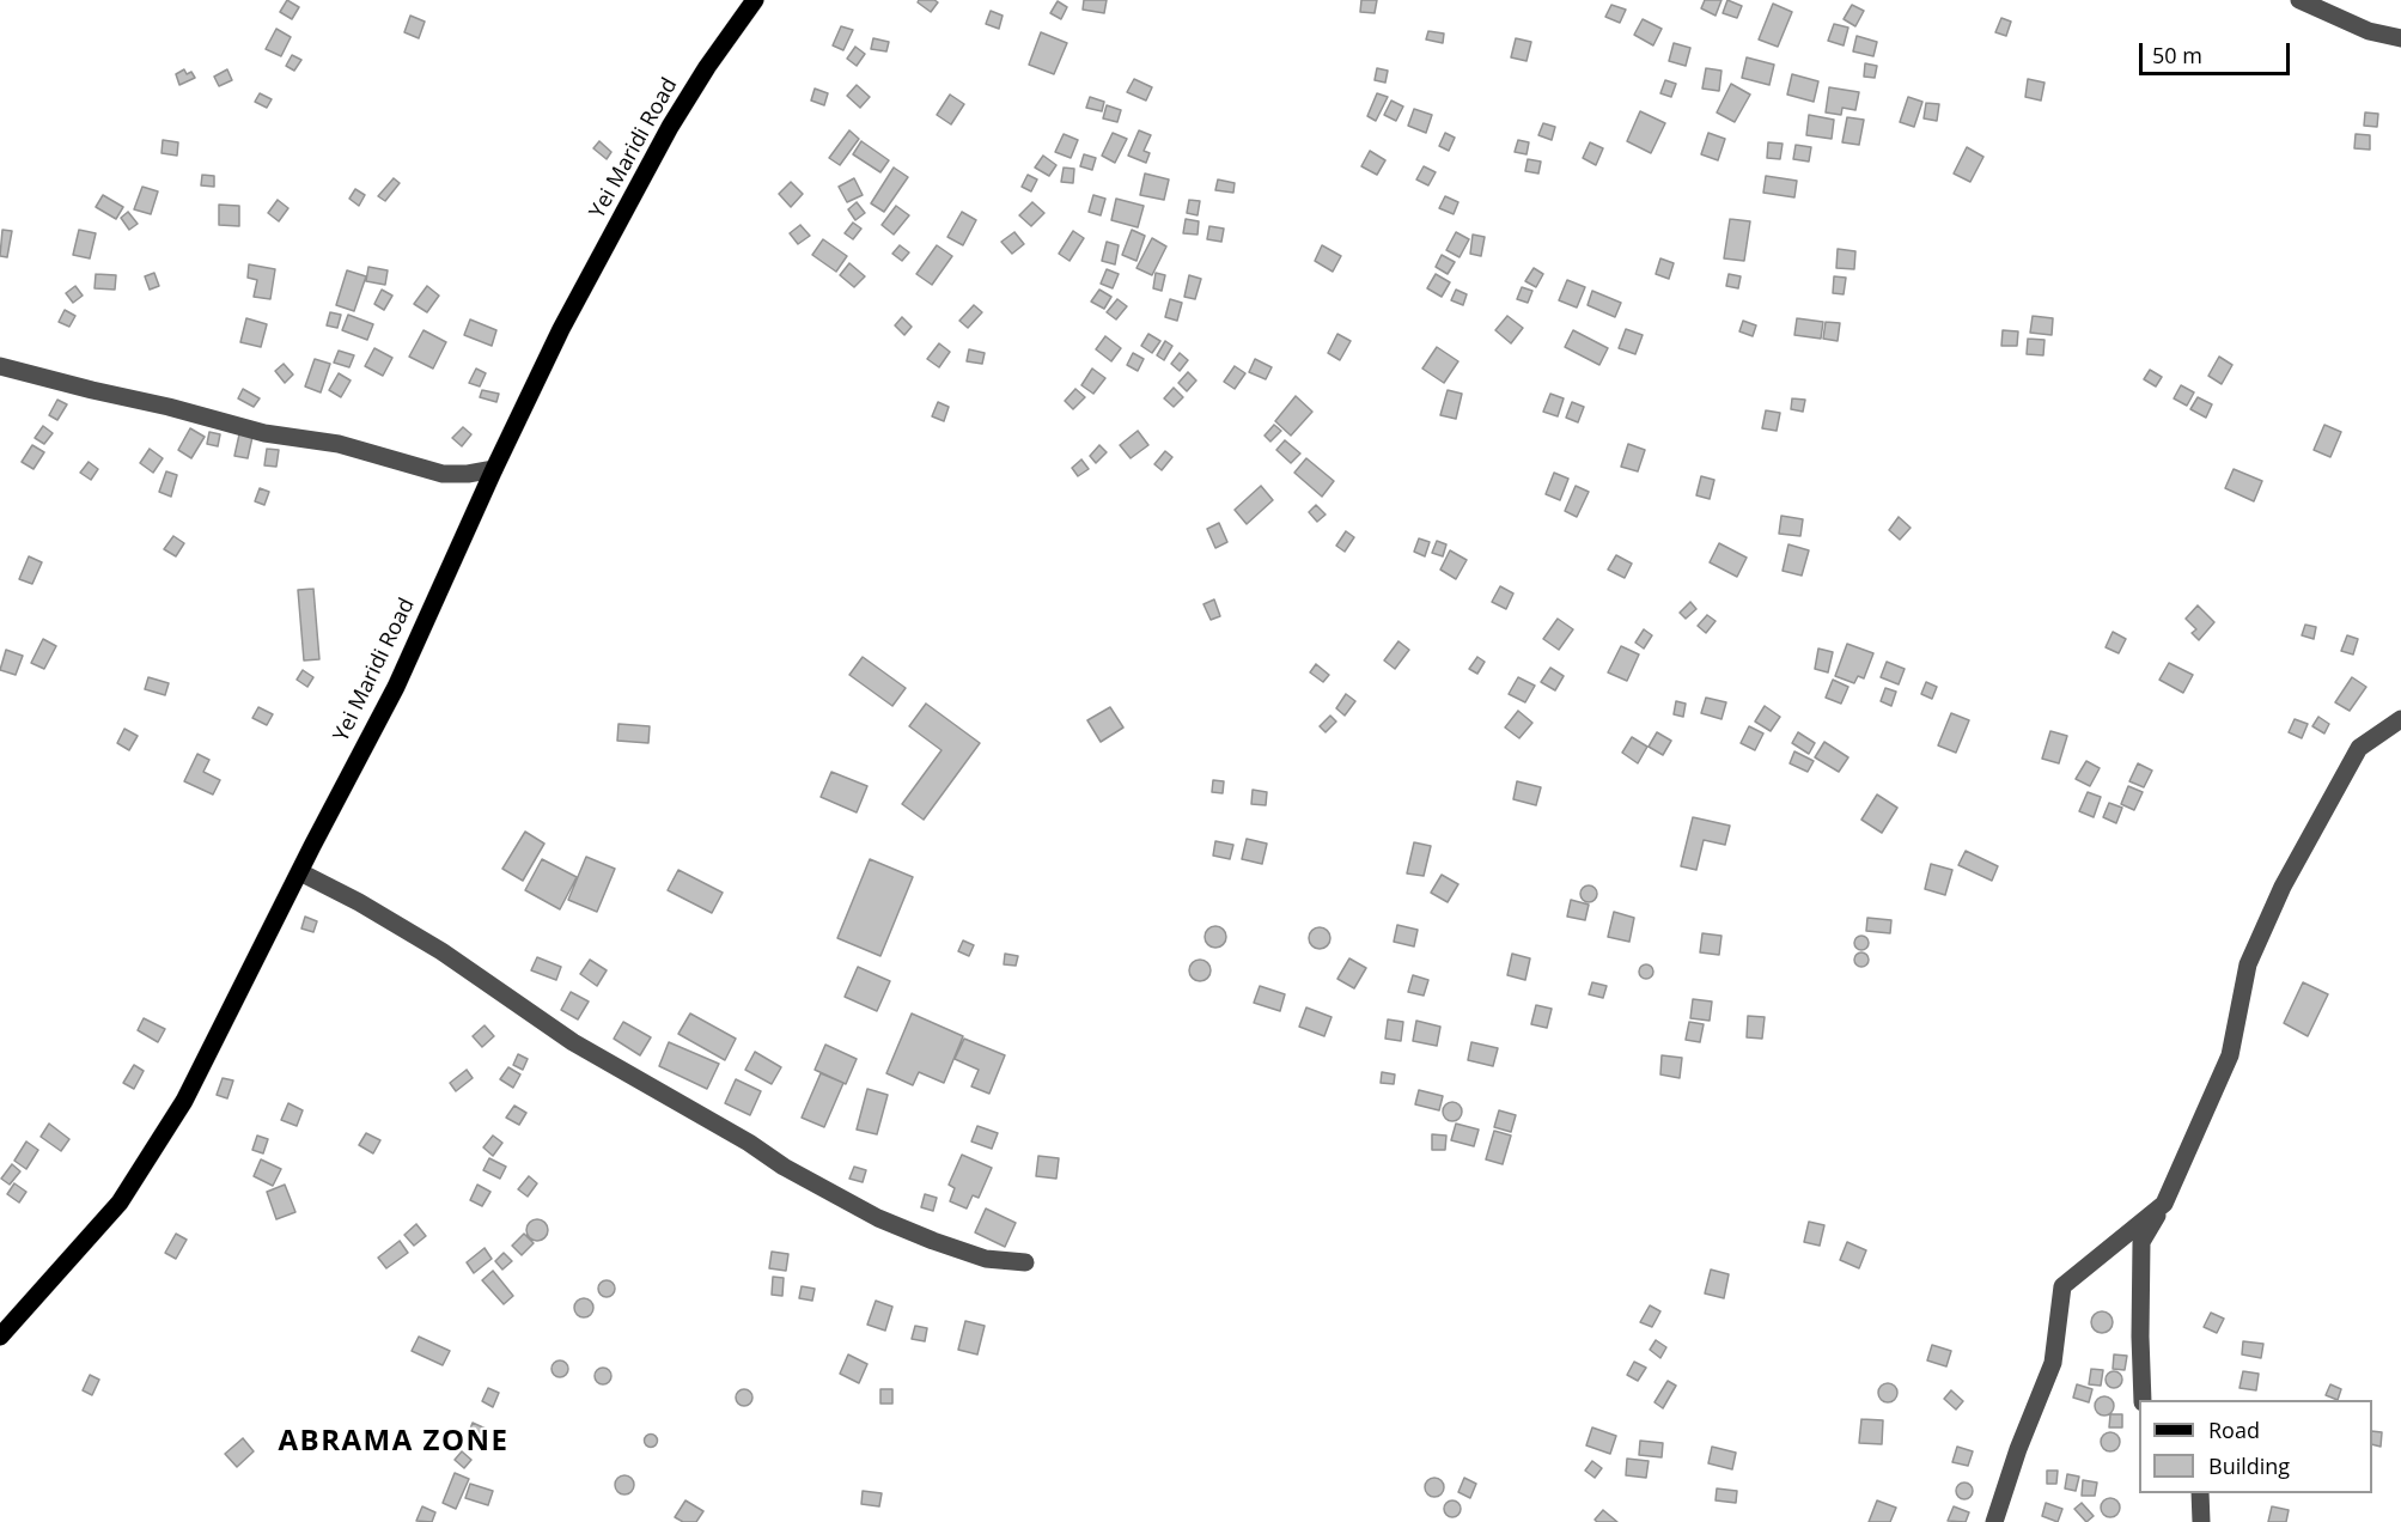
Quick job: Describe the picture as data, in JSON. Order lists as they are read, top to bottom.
{
  "streets": {
    "main road": ["Yei Maridi Road"]
  },
  "districts": ["ABRAMA ZONE"],
  "legend": ["Road", "Building"],
  "scale_bar": "50 m"
}
